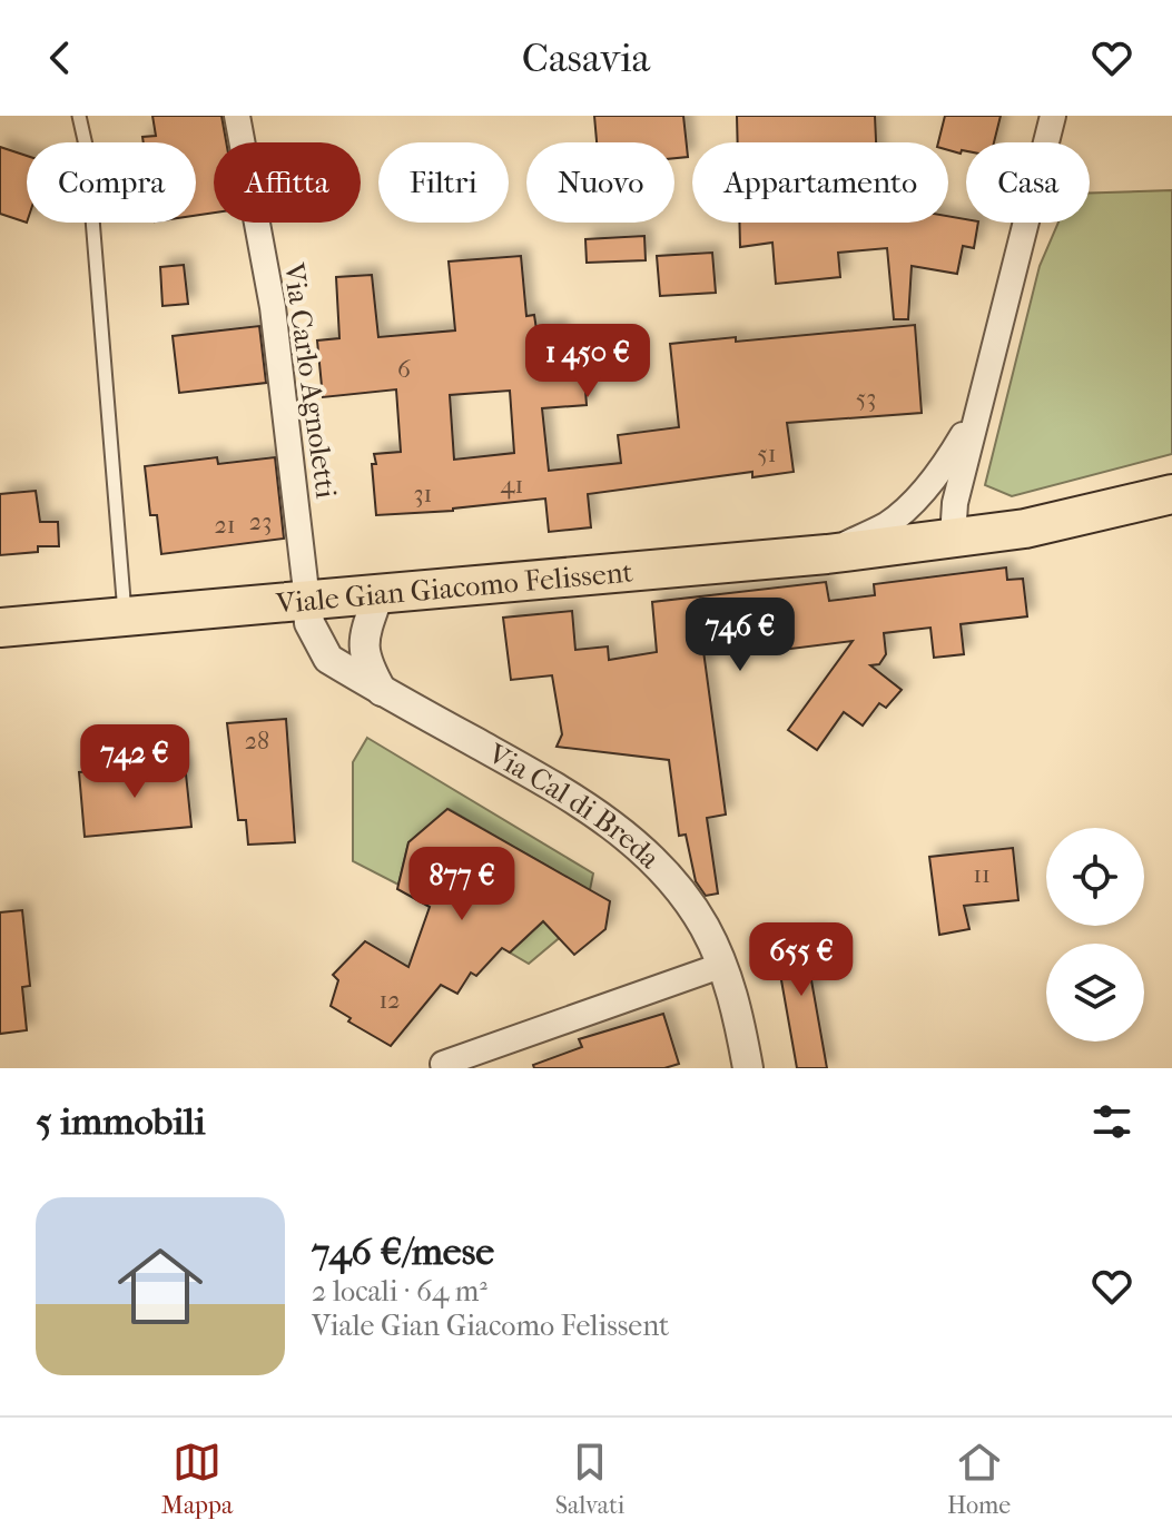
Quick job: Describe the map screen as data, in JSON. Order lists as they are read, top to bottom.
{
  "streets": {
    "main road": ["Viale Gian Giacomo Felissent"],
    "street": ["Via Carlo Agnoletti", "Via Cal di Breda"]
  },
  "crossings": [
    ["Via Carlo Agnoletti", "Viale Gian Giacomo Felissent"],
    ["Via Carlo Agnoletti", "Via Cal di Breda"],
    ["Viale Gian Giacomo Felissent", "Via Cal di Breda"]
  ],
  "house_numbers": [
    "6",
    "53",
    "51",
    "41",
    "31",
    "23",
    "21",
    "28",
    "11",
    "12"
  ],
  "page": {
    "header": "Casavia",
    "chip": [
      "Compra",
      "Affitta",
      "Filtri",
      "Nuovo",
      "Appartamento",
      "Casa"
    ],
    "price": [
      "1 450 €",
      "746 €",
      "742 €",
      "877 €",
      "655 €"
    ],
    "heading": "5 immobili",
    "list": [
      {
        "name": "746 €/mese",
        "note": "2 locali · 64 m² · Viale Gian Giacomo Felissent"
      }
    ],
    "tabs": ["Mappa", "Salvati", "Home"]
  }
}
